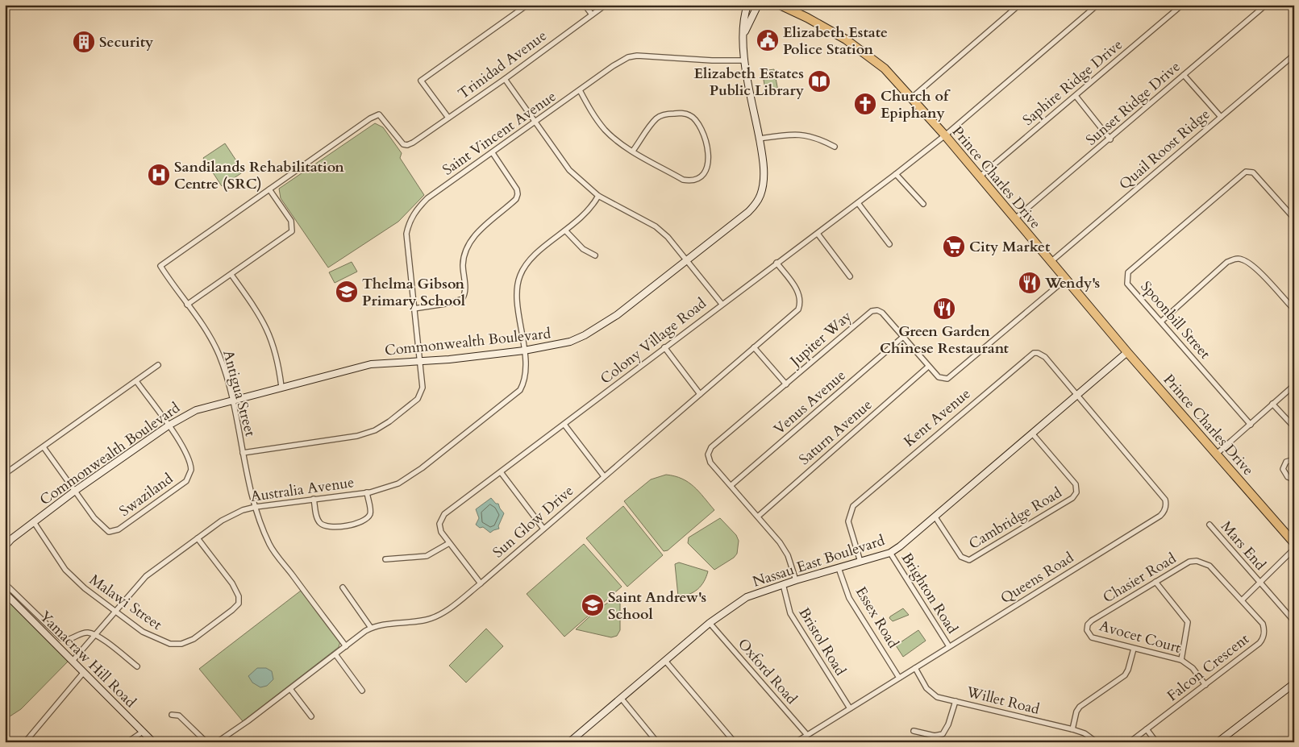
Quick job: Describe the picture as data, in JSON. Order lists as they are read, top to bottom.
{
  "streets": {
    "highway": ["Prince Charles Drive"],
    "street": [
      "Trinidad Avenue",
      "Saphire Ridge Drive",
      "Sunset Ridge Drive",
      "Saint Vincent Avenue",
      "Quail Roost Ridge",
      "Spoonbill Street",
      "Jupiter Way",
      "Colony Village Road",
      "Commonwealth Boulevard",
      "Antigua Street",
      "Venus Avenue",
      "Kent Avenue",
      "Saturn Avenue",
      "Australia Avenue",
      "Swaziland",
      "Cambridge Road",
      "Sun Glow Drive",
      "Mars End",
      "Nassau East Boulevard",
      "Queens Road",
      "Chasier Road",
      "Brighton Road",
      "Malawi Street",
      "Essex Road",
      "Avocet Court",
      "Bristol Road",
      "Yamacraw Hill Road",
      "Falcon Crescent",
      "Oxford Road",
      "Willet Road"
    ]
  },
  "crossings": [
    ["Trinidad Avenue", "Antigua Street"],
    ["Saphire Ridge Drive", "Prince Charles Drive"],
    ["Sunset Ridge Drive", "Prince Charles Drive"],
    ["Saint Vincent Avenue", "Commonwealth Boulevard"],
    ["Saint Vincent Avenue", "Antigua Street"],
    ["Quail Roost Ridge", "Prince Charles Drive"],
    ["Prince Charles Drive", "Jupiter Way"],
    ["Prince Charles Drive", "Colony Village Road"],
    ["Prince Charles Drive", "Nassau East Boulevard"],
    ["Jupiter Way", "Venus Avenue"],
    ["Jupiter Way", "Saturn Avenue"],
    ["Jupiter Way", "Nassau East Boulevard"],
    ["Colony Village Road", "Sun Glow Drive"],
    ["Commonwealth Boulevard", "Antigua Street"],
    ["Commonwealth Boulevard", "Australia Avenue"],
    ["Commonwealth Boulevard", "Swaziland"],
    ["Commonwealth Boulevard", "Malawi Street"],
    ["Antigua Street", "Australia Avenue"],
    ["Antigua Street", "Sun Glow Drive"],
    ["Kent Avenue", "Nassau East Boulevard"],
    ["Kent Avenue", "Queens Road"],
    ["Australia Avenue", "Malawi Street"],
    ["Australia Avenue", "Yamacraw Hill Road"],
    ["Cambridge Road", "Nassau East Boulevard"],
    ["Nassau East Boulevard", "Queens Road"],
    ["Nassau East Boulevard", "Brighton Road"],
    ["Nassau East Boulevard", "Essex Road"],
    ["Nassau East Boulevard", "Bristol Road"],
    ["Nassau East Boulevard", "Oxford Road"],
    ["Queens Road", "Brighton Road"],
    ["Queens Road", "Essex Road"],
    ["Queens Road", "Bristol Road"],
    ["Queens Road", "Oxford Road"],
    ["Queens Road", "Willet Road"],
    ["Chasier Road", "Avocet Court"],
    ["Chasier Road", "Falcon Crescent"],
    ["Avocet Court", "Falcon Crescent"]
  ],
  "places": {
    "public building": ["Elizabeth Estate Police Station"],
    "building": ["Security"],
    "library": ["Elizabeth Estates Public Library"],
    "church": ["Church of Epiphany"],
    "hospital": ["Sandilands Rehabilitation Centre (SRC)"],
    "supermarket": ["City Market"],
    "restaurant": ["Wendy's", "Green Garden Chinese Restaurant"],
    "school or university": ["Thelma Gibson Primary School", "Saint Andrew's School"]
  }
}
